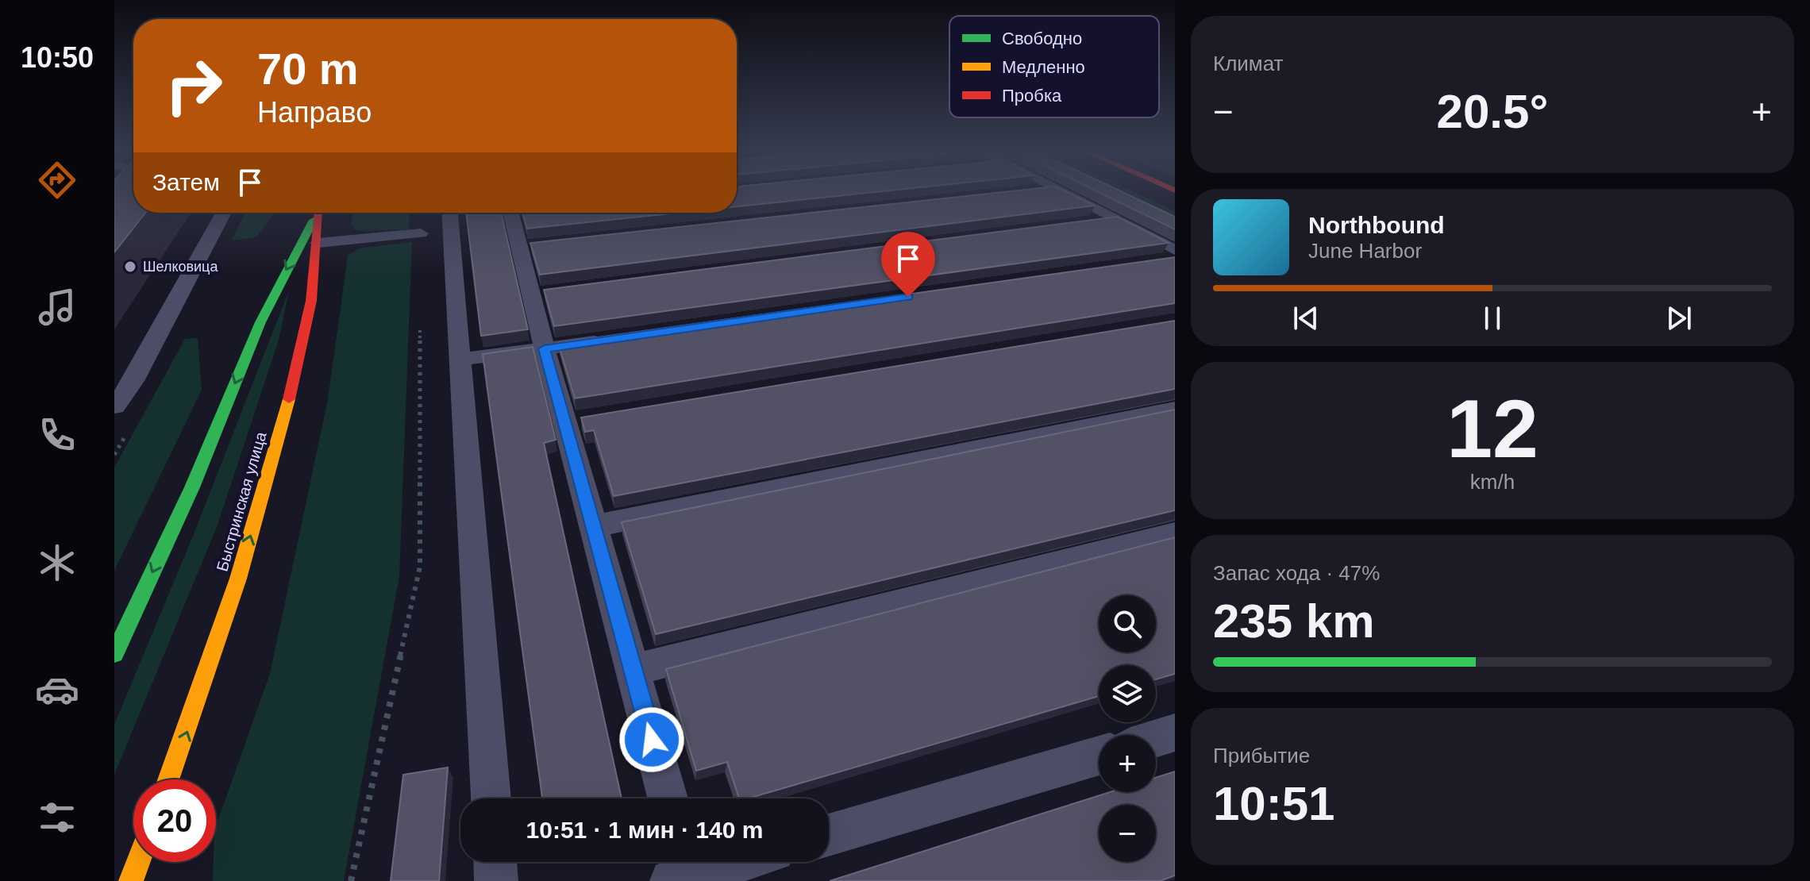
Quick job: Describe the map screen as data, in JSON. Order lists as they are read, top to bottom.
{
  "streets": {
    "main road": ["Быстринская улица"]
  },
  "places": ["Шелковица"],
  "legend": ["Свободно", "Медленно", "Пробка"],
  "page": {
    "tabs": "10:50",
    "tile": [
      "Климат",
      ["12", "km/h"],
      ["Запас хода · 47%", "235 km"],
      ["Прибытие", "10:51"]
    ],
    "turn": ["70 m", "Направо"],
    "heat": ["−", "20.5°", "+"],
    "then": "Затем",
    "song": ["Northbound", "June Harbor"],
    "map_buttons": ["+", "−"],
    "limit": "20",
    "trip": "10:51 · 1 мин · 140 m"
  }
}
